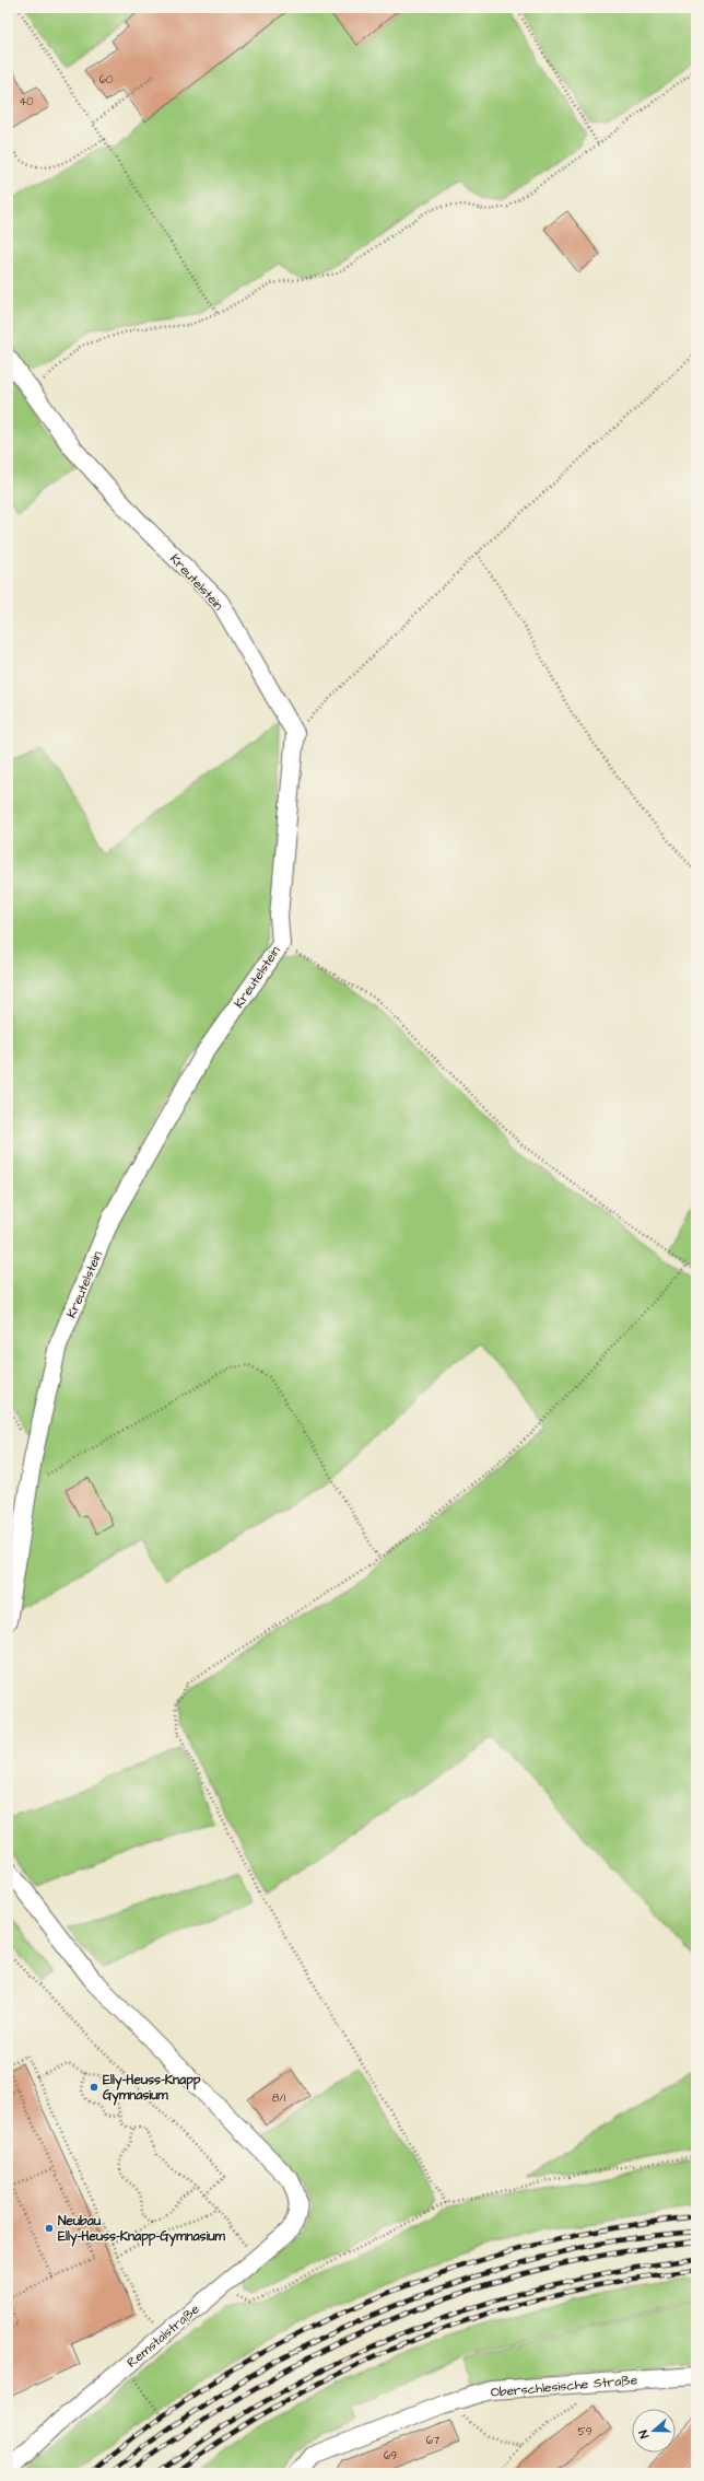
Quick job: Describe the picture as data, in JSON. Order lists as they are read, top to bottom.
{
  "streets": {
    "street": ["Kreutelstein", "Remstalstraße", "Oberschlesische Straße"]
  },
  "places": ["Elly-Heuss-Knapp Gymnasium", "Neubau Elly-Heuss-Knapp-Gymnasium"],
  "house_numbers": [
    "60",
    "40",
    "8/1",
    "59",
    "67",
    "69"
  ],
  "north": "left"
}
